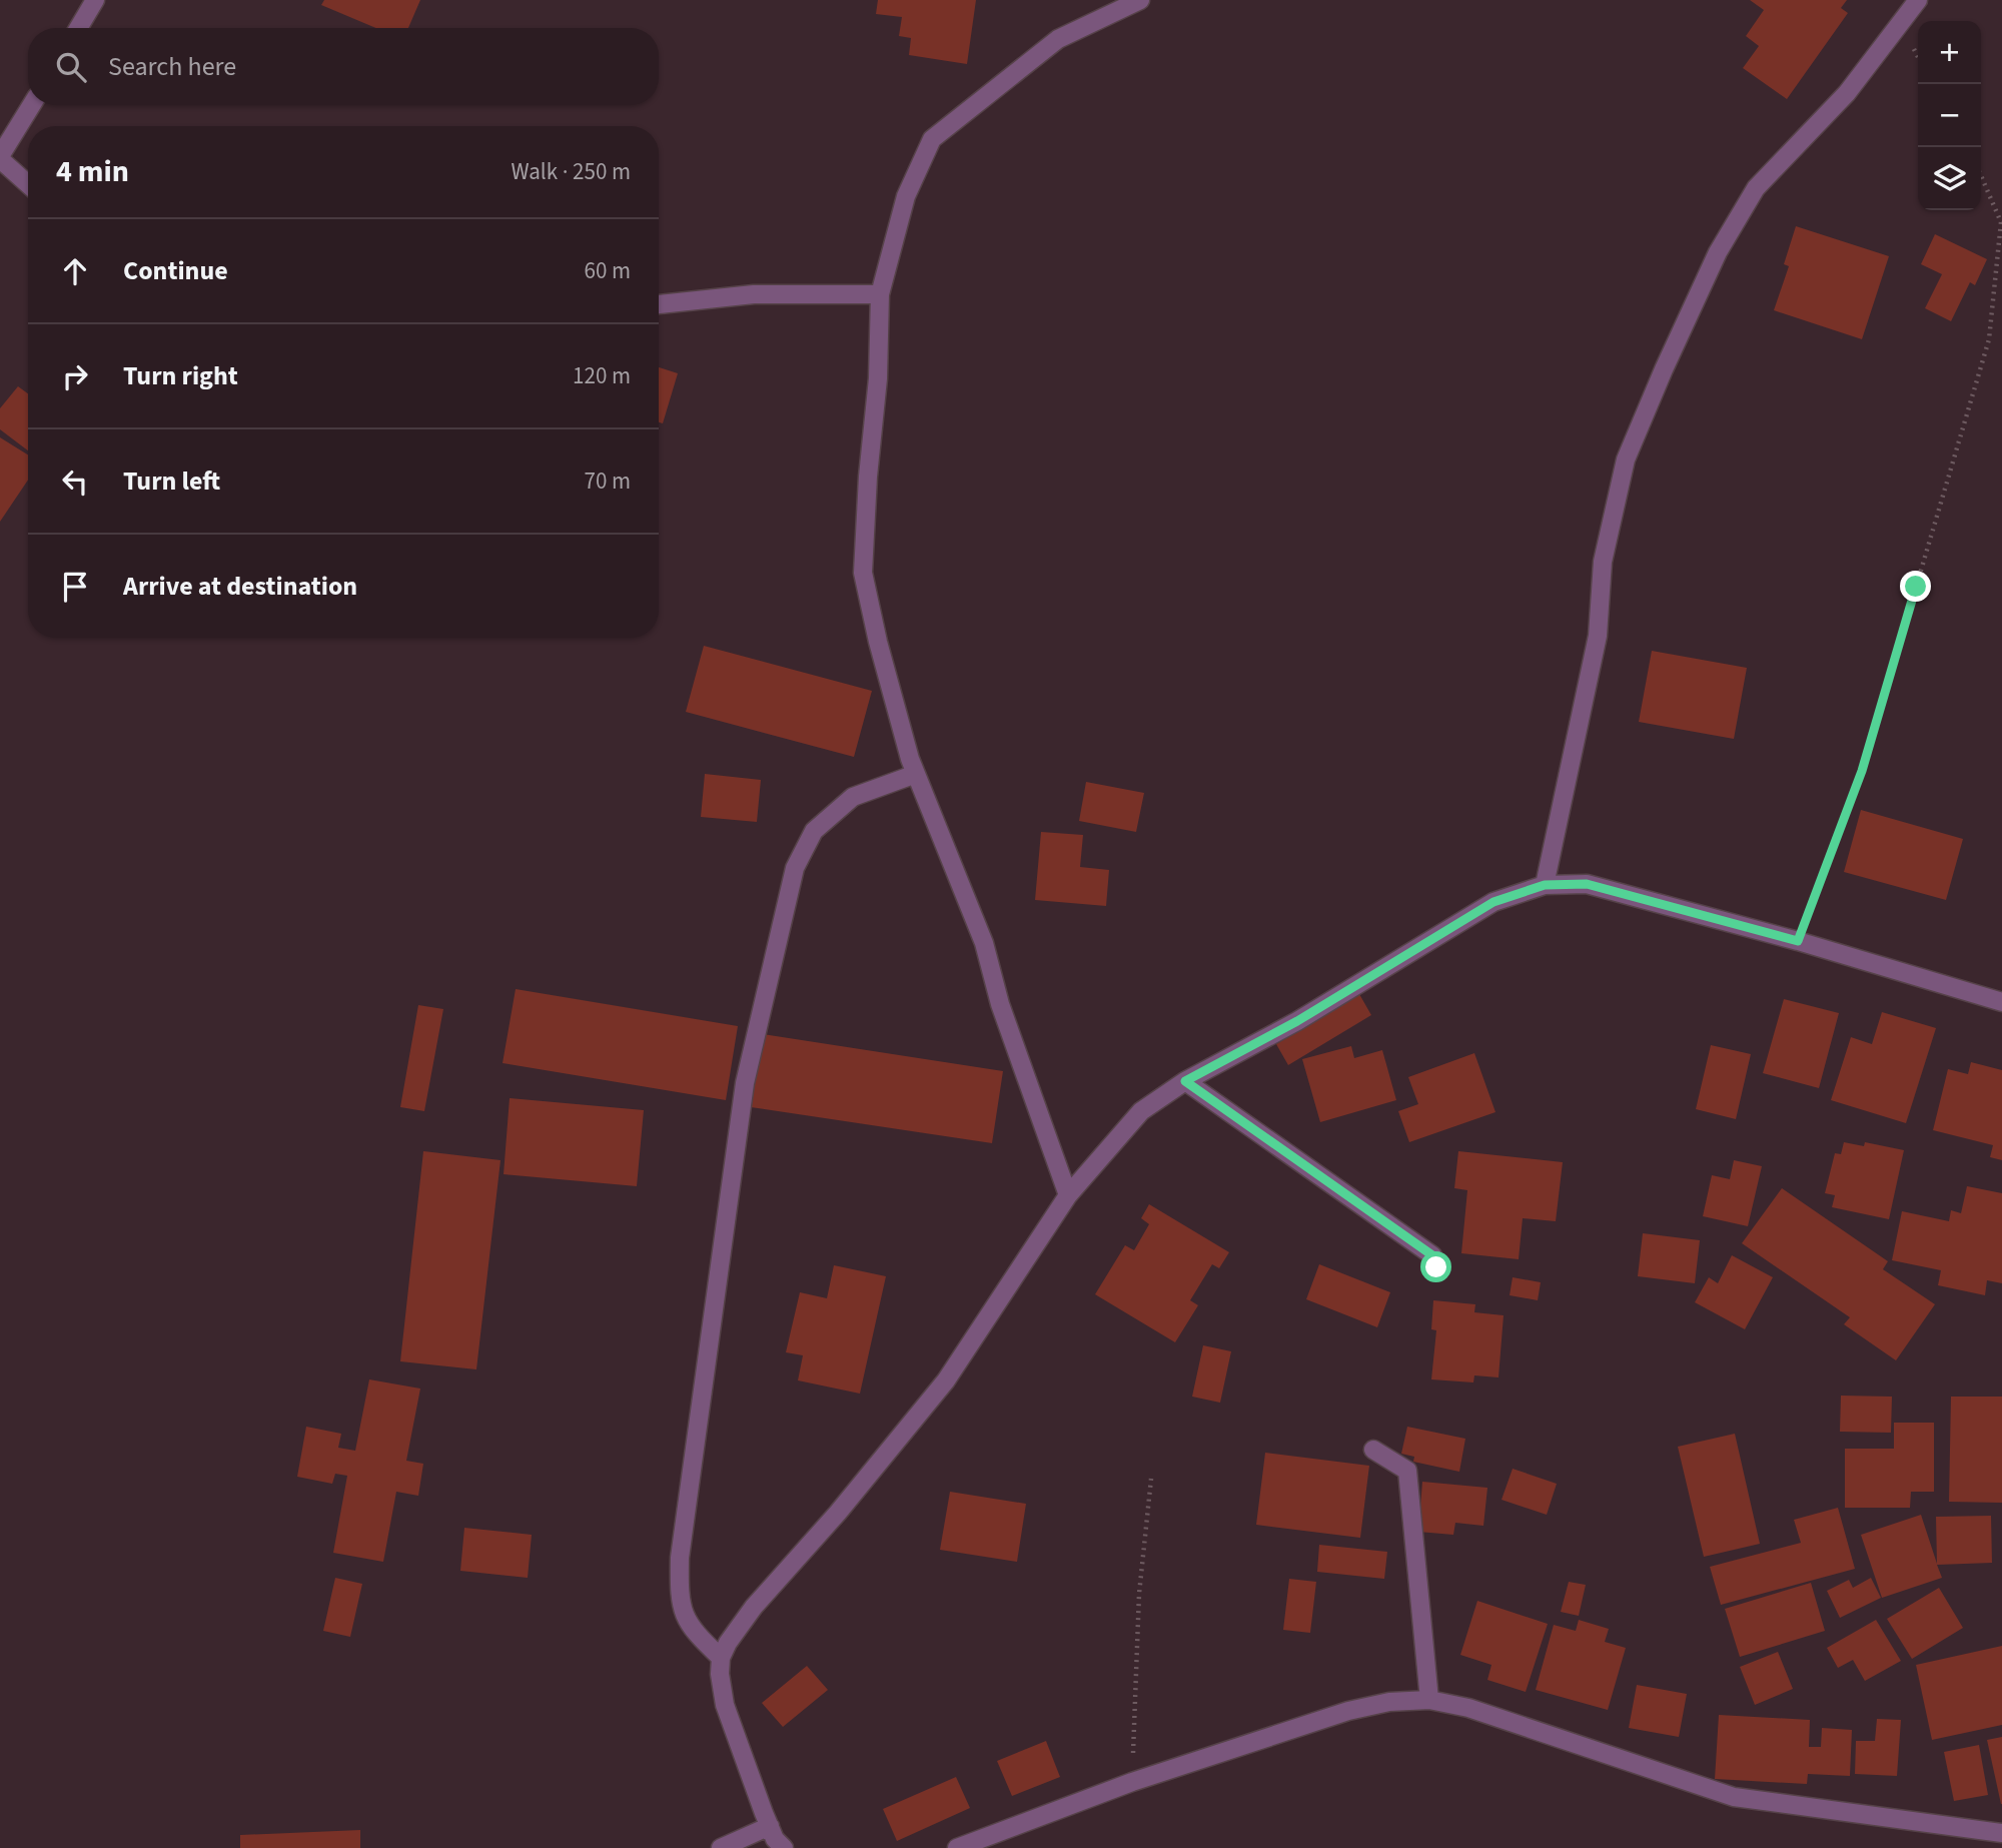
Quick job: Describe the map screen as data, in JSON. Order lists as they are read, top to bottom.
{
  "page": {
    "map_buttons": ["+", "−"],
    "search": "Search here",
    "heading": ["4 min", "Walk · 250 m"],
    "list": [
      ["Continue", "60 m"],
      ["Turn right", "120 m"],
      ["Turn left", "70 m"],
      "Arrive at destination"
    ]
  }
}
